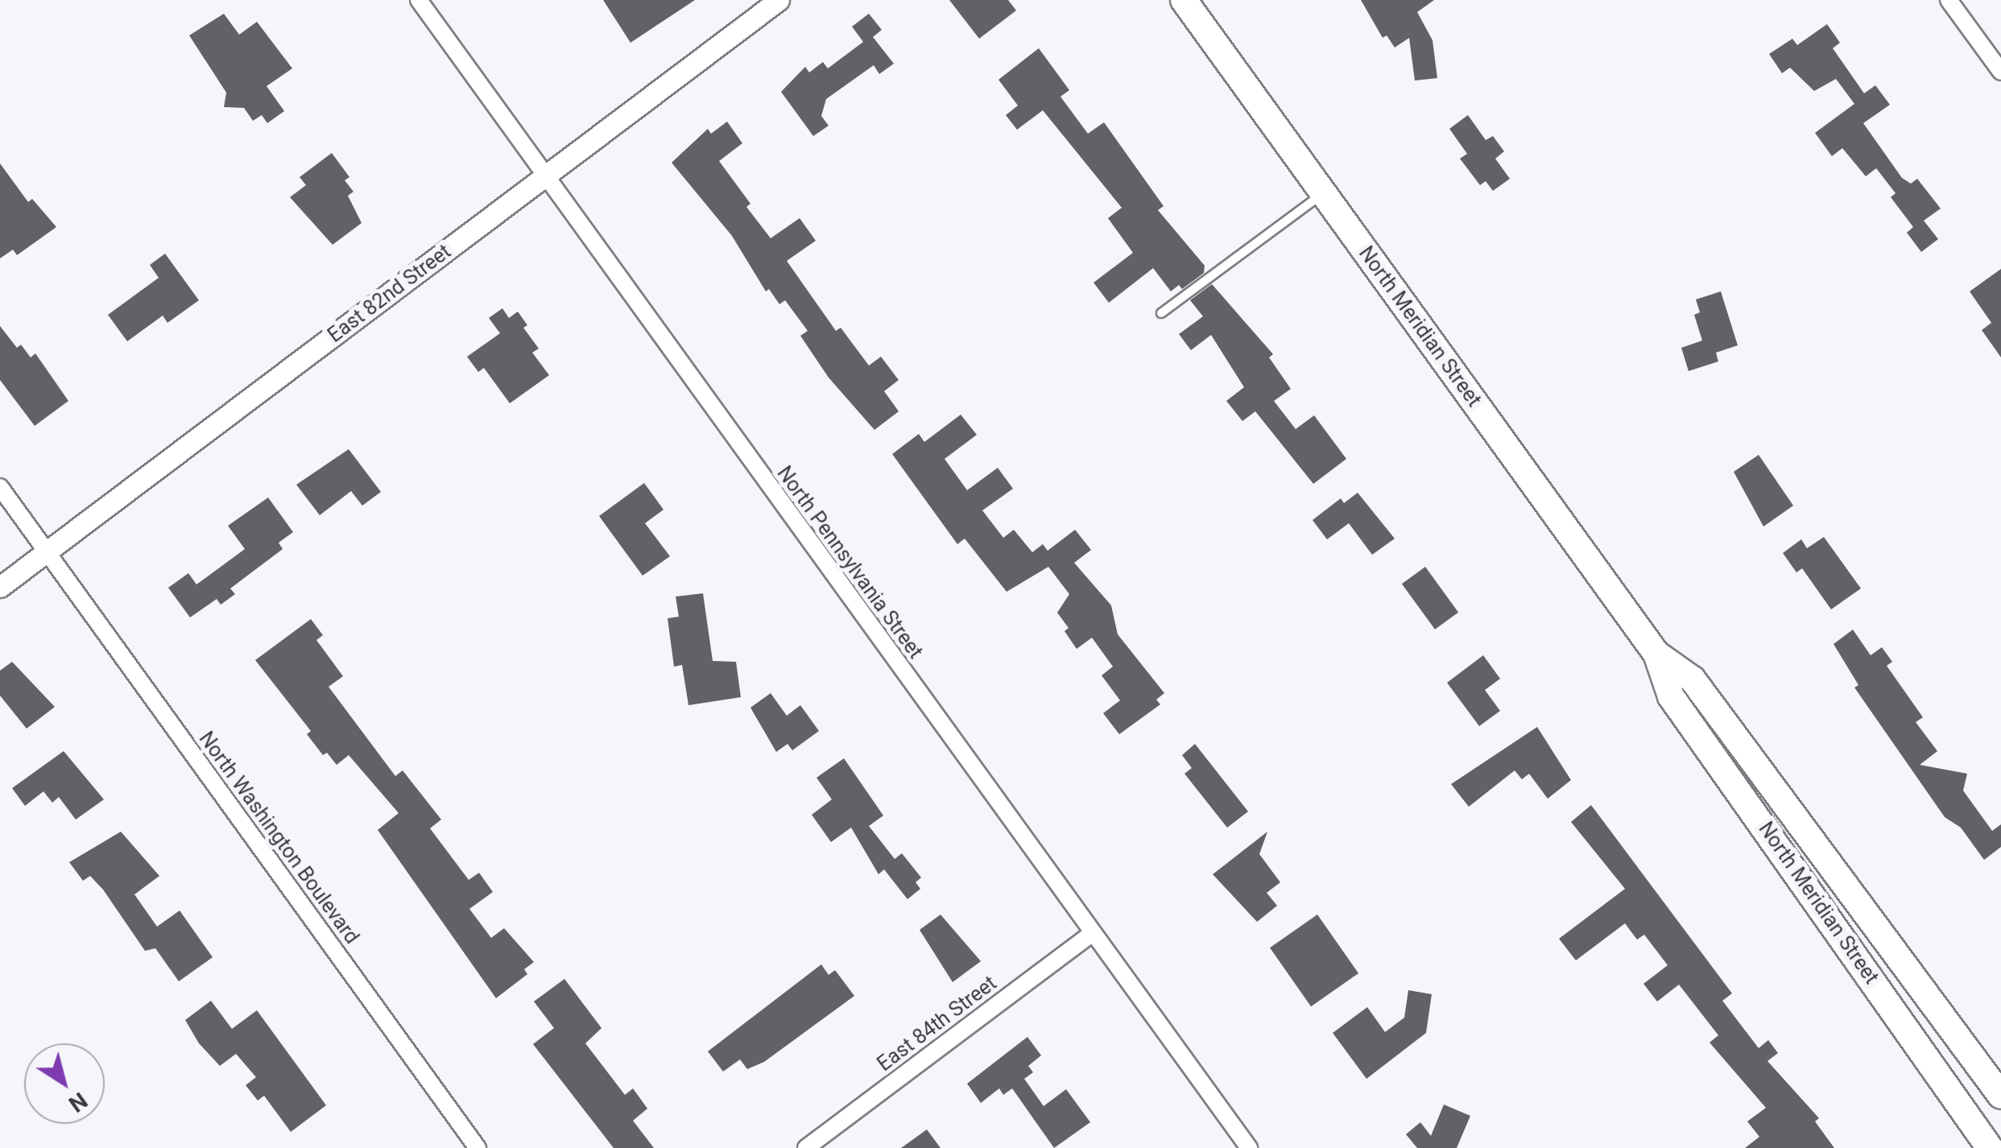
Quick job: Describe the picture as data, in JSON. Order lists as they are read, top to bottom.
{
  "streets": {
    "main road": ["North Meridian Street"],
    "street": [
      "East 82nd Street",
      "North Pennsylvania Street",
      "North Washington Boulevard",
      "East 84th Street"
    ]
  },
  "crossings": [
    ["East 82nd Street", "North Pennsylvania Street"],
    ["East 82nd Street", "North Washington Boulevard"],
    ["North Pennsylvania Street", "East 84th Street"]
  ],
  "north": "bottom right"
}
